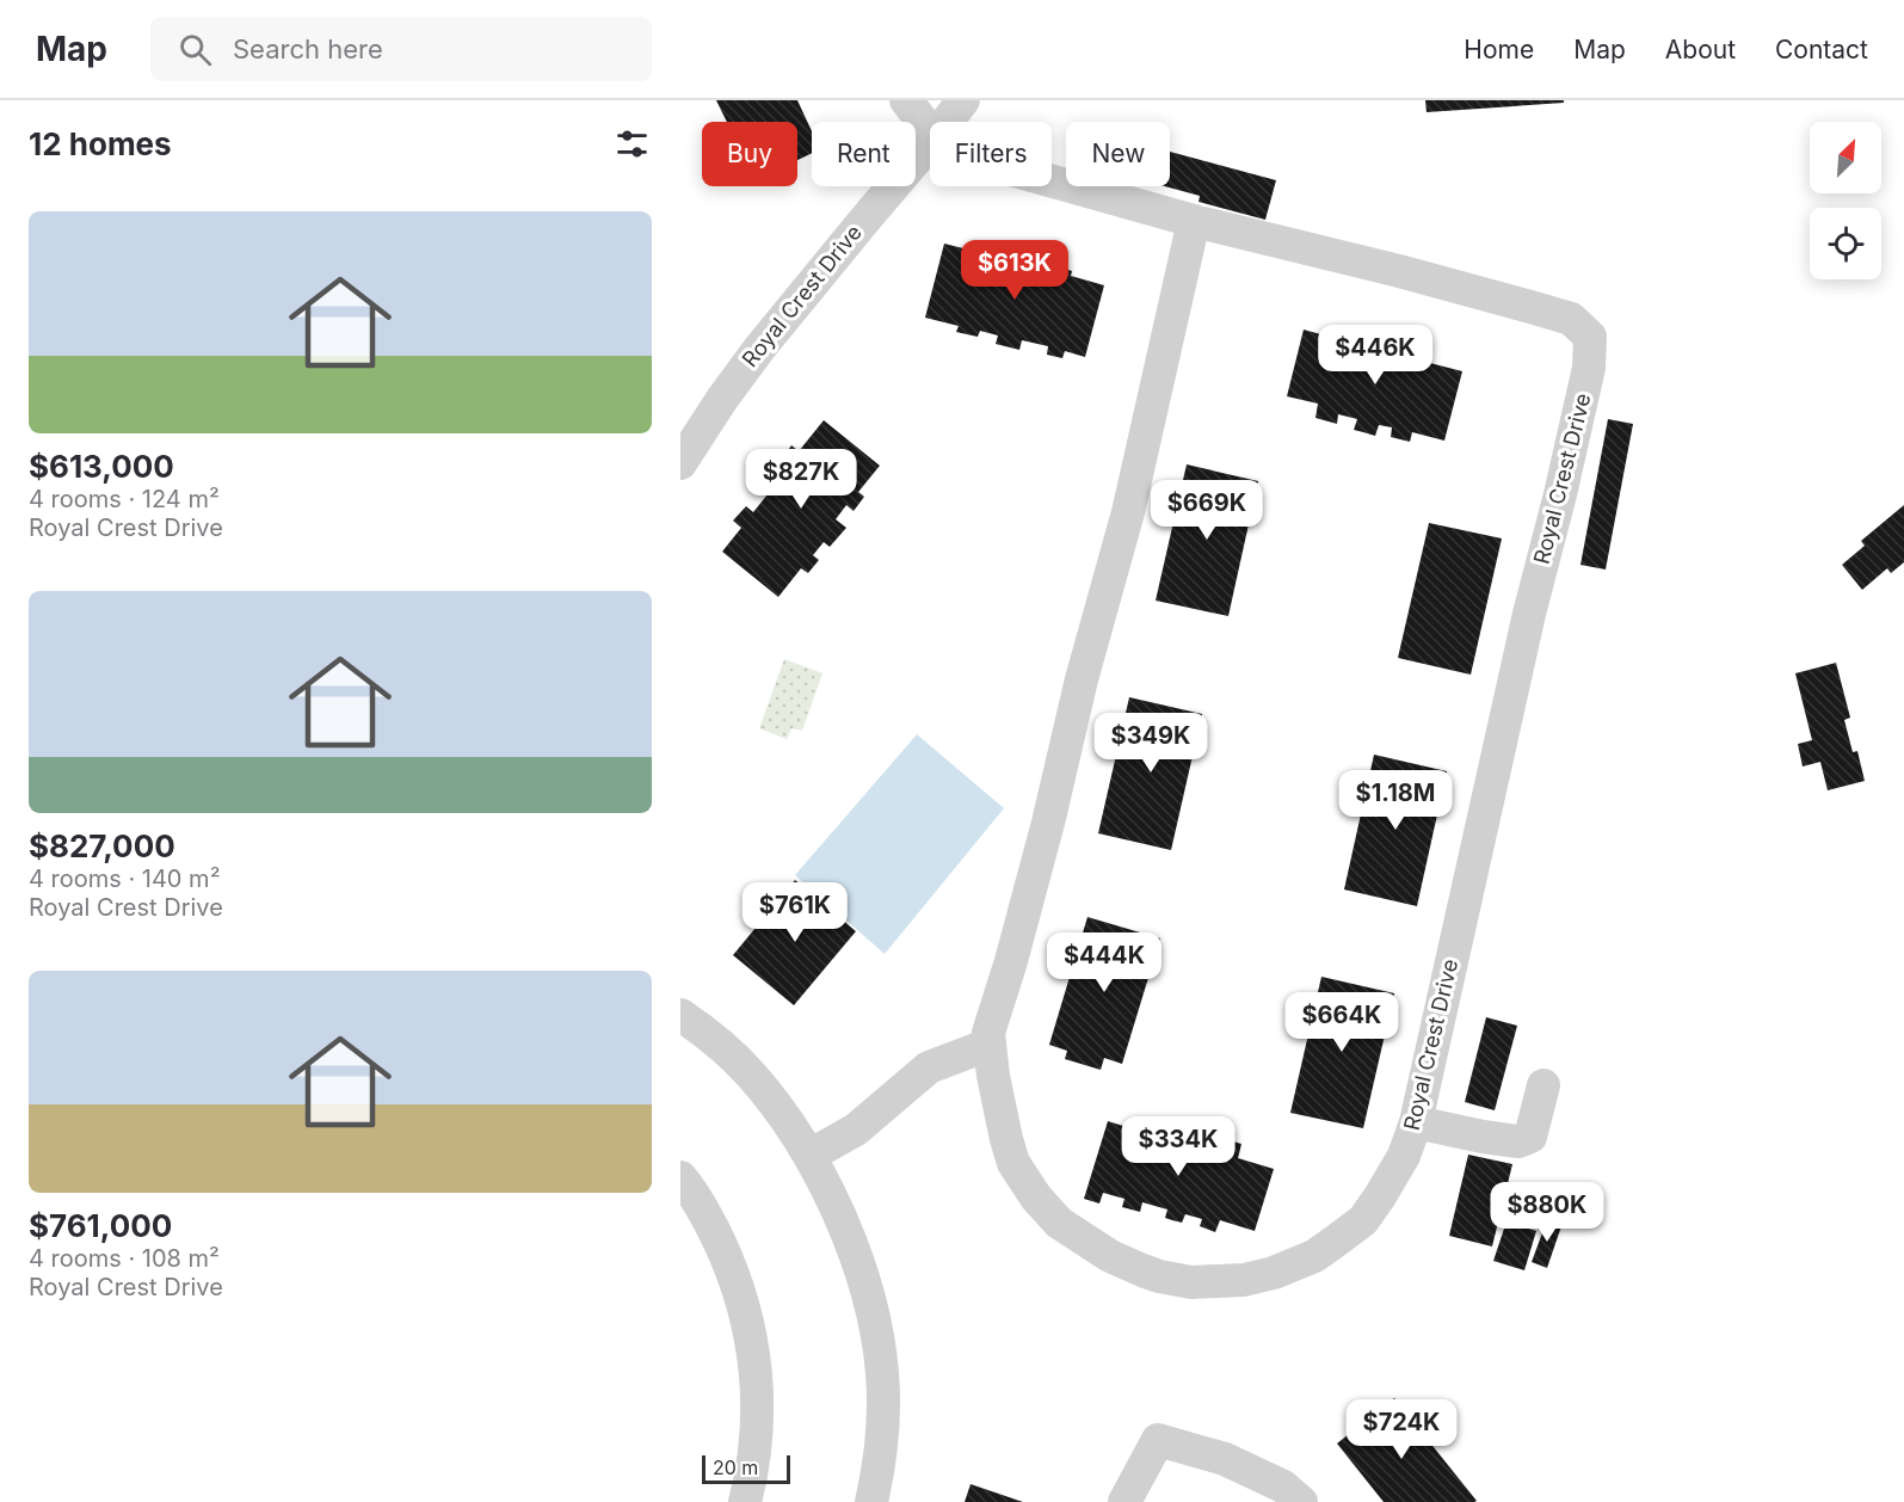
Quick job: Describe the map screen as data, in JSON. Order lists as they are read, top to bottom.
{
  "streets": {
    "street": ["Royal Crest Drive"]
  },
  "scale_bar": "20 m",
  "north": "top right",
  "page": {
    "header": "Map",
    "search": "Search here",
    "nav": [
      "Home",
      "Map",
      "About",
      "Contact"
    ],
    "heading": "12 homes",
    "chip": [
      "Buy",
      "Rent",
      "Filters",
      "New"
    ],
    "list": [
      {
        "name": "$613,000",
        "note": "4 rooms · 124 m² · Royal Crest Drive"
      },
      {
        "name": "$827,000",
        "note": "4 rooms · 140 m² · Royal Crest Drive"
      },
      {
        "name": "$761,000",
        "note": "4 rooms · 108 m² · Royal Crest Drive"
      }
    ],
    "price": [
      "$613K",
      "$446K",
      "$827K",
      "$669K",
      "$349K",
      "$1.18M",
      "$761K",
      "$444K",
      "$664K",
      "$334K",
      "$880K",
      "$724K"
    ],
    "scale": "20 m"
  }
}
